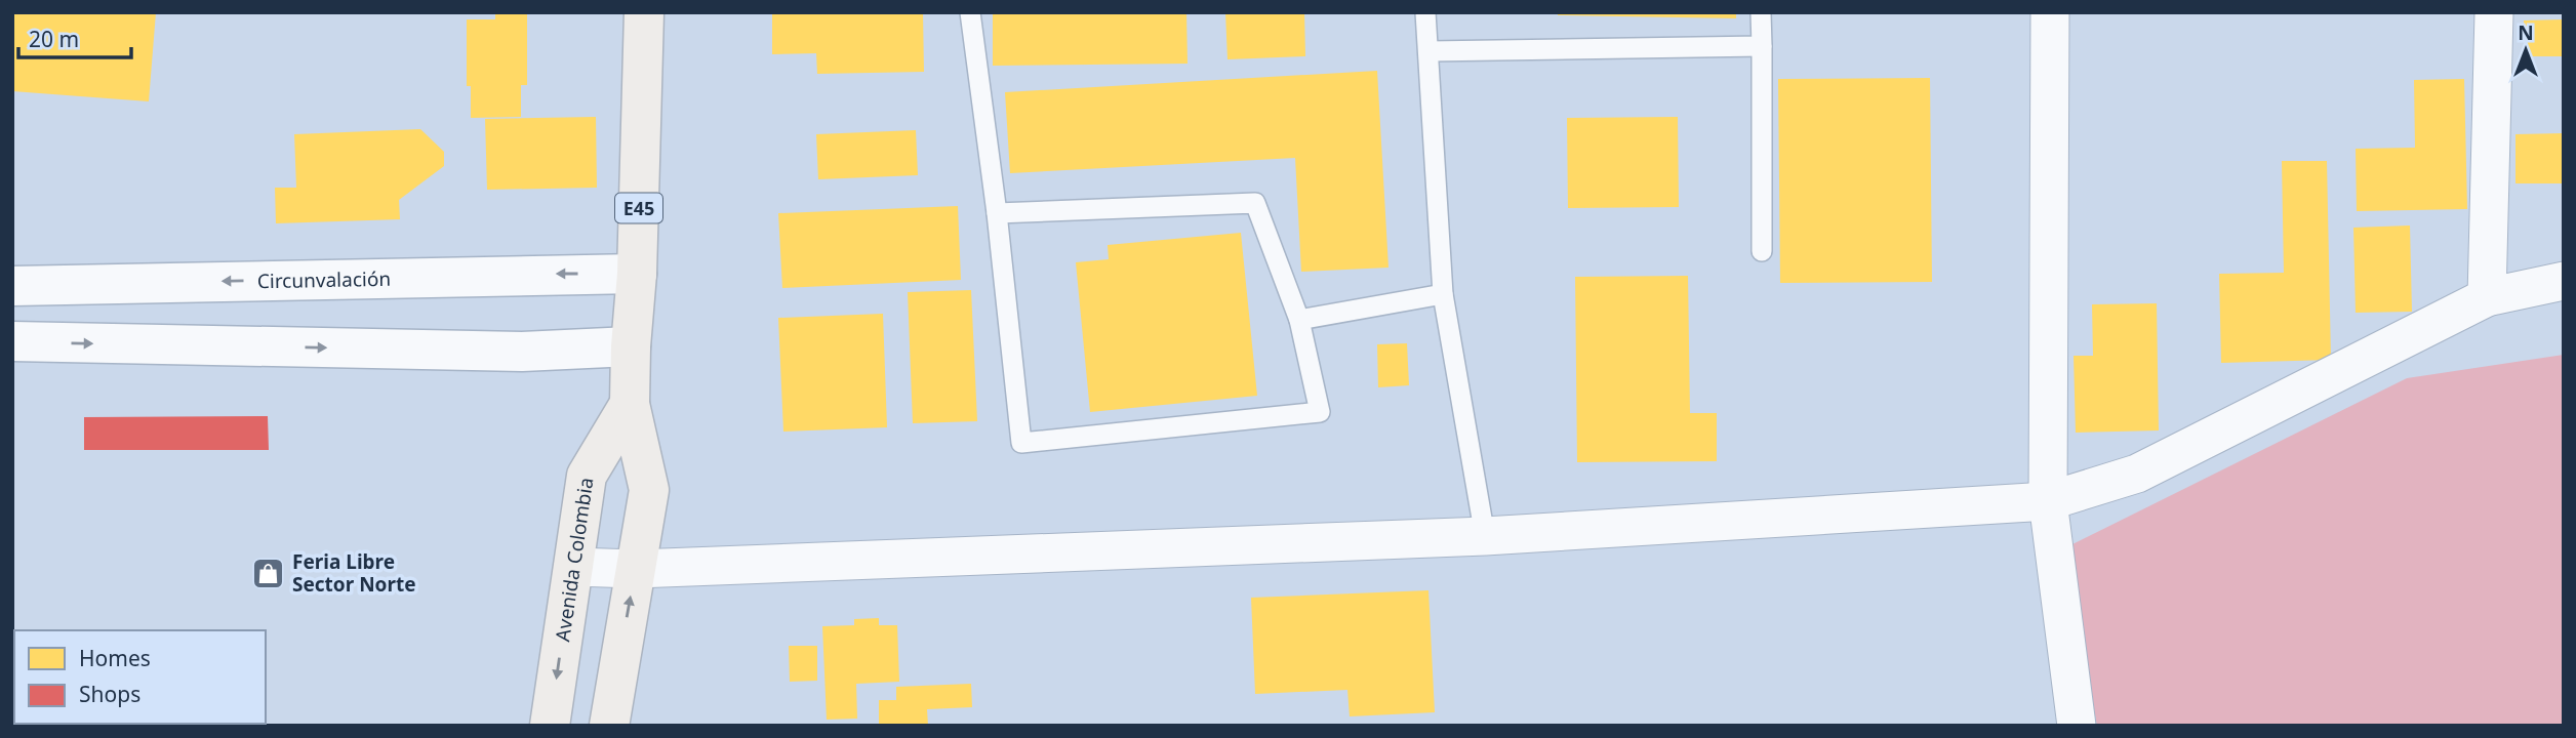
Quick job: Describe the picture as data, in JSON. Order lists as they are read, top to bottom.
{
  "streets": {
    "main road": ["E45", "Circunvalación", "Avenida Colombia"]
  },
  "crossings": [
    ["Circunvalación", "Avenida Colombia"]
  ],
  "places": {
    "shop": ["Feria Libre Sector Norte"]
  },
  "legend": ["Homes", "Shops"],
  "scale_bar": "20 m",
  "north": "top"
}
